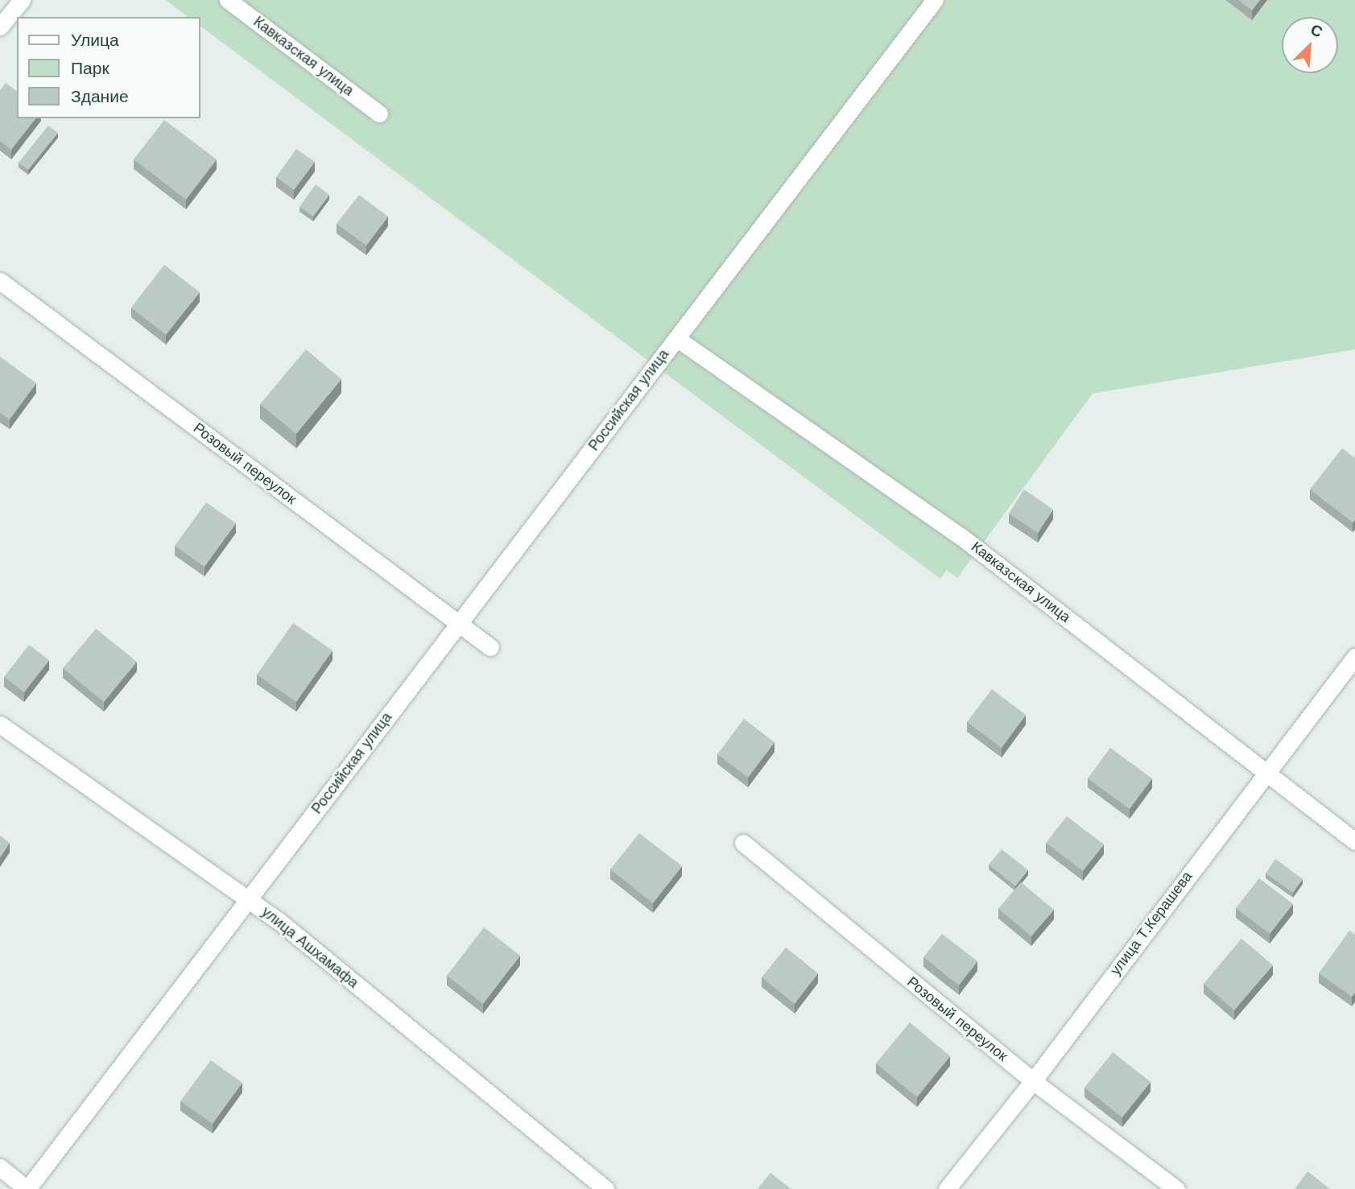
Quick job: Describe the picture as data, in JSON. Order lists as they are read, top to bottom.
{
  "streets": {
    "street": [
      "Кавказcкая улица",
      "Российская улица",
      "Розовый переулок",
      "улица Т.Керашева",
      "улица Ашхамафа"
    ]
  },
  "crossings": [
    ["Кавказcкая улица", "Российская улица"],
    ["Кавказcкая улица", "улица Т.Керашева"],
    ["Российская улица", "Розовый переулок"],
    ["Российская улица", "улица Ашхамафа"],
    ["Розовый переулок", "улица Т.Керашева"]
  ],
  "legend": ["Улица", "Парк", "Здание"],
  "north": "top right"
}
